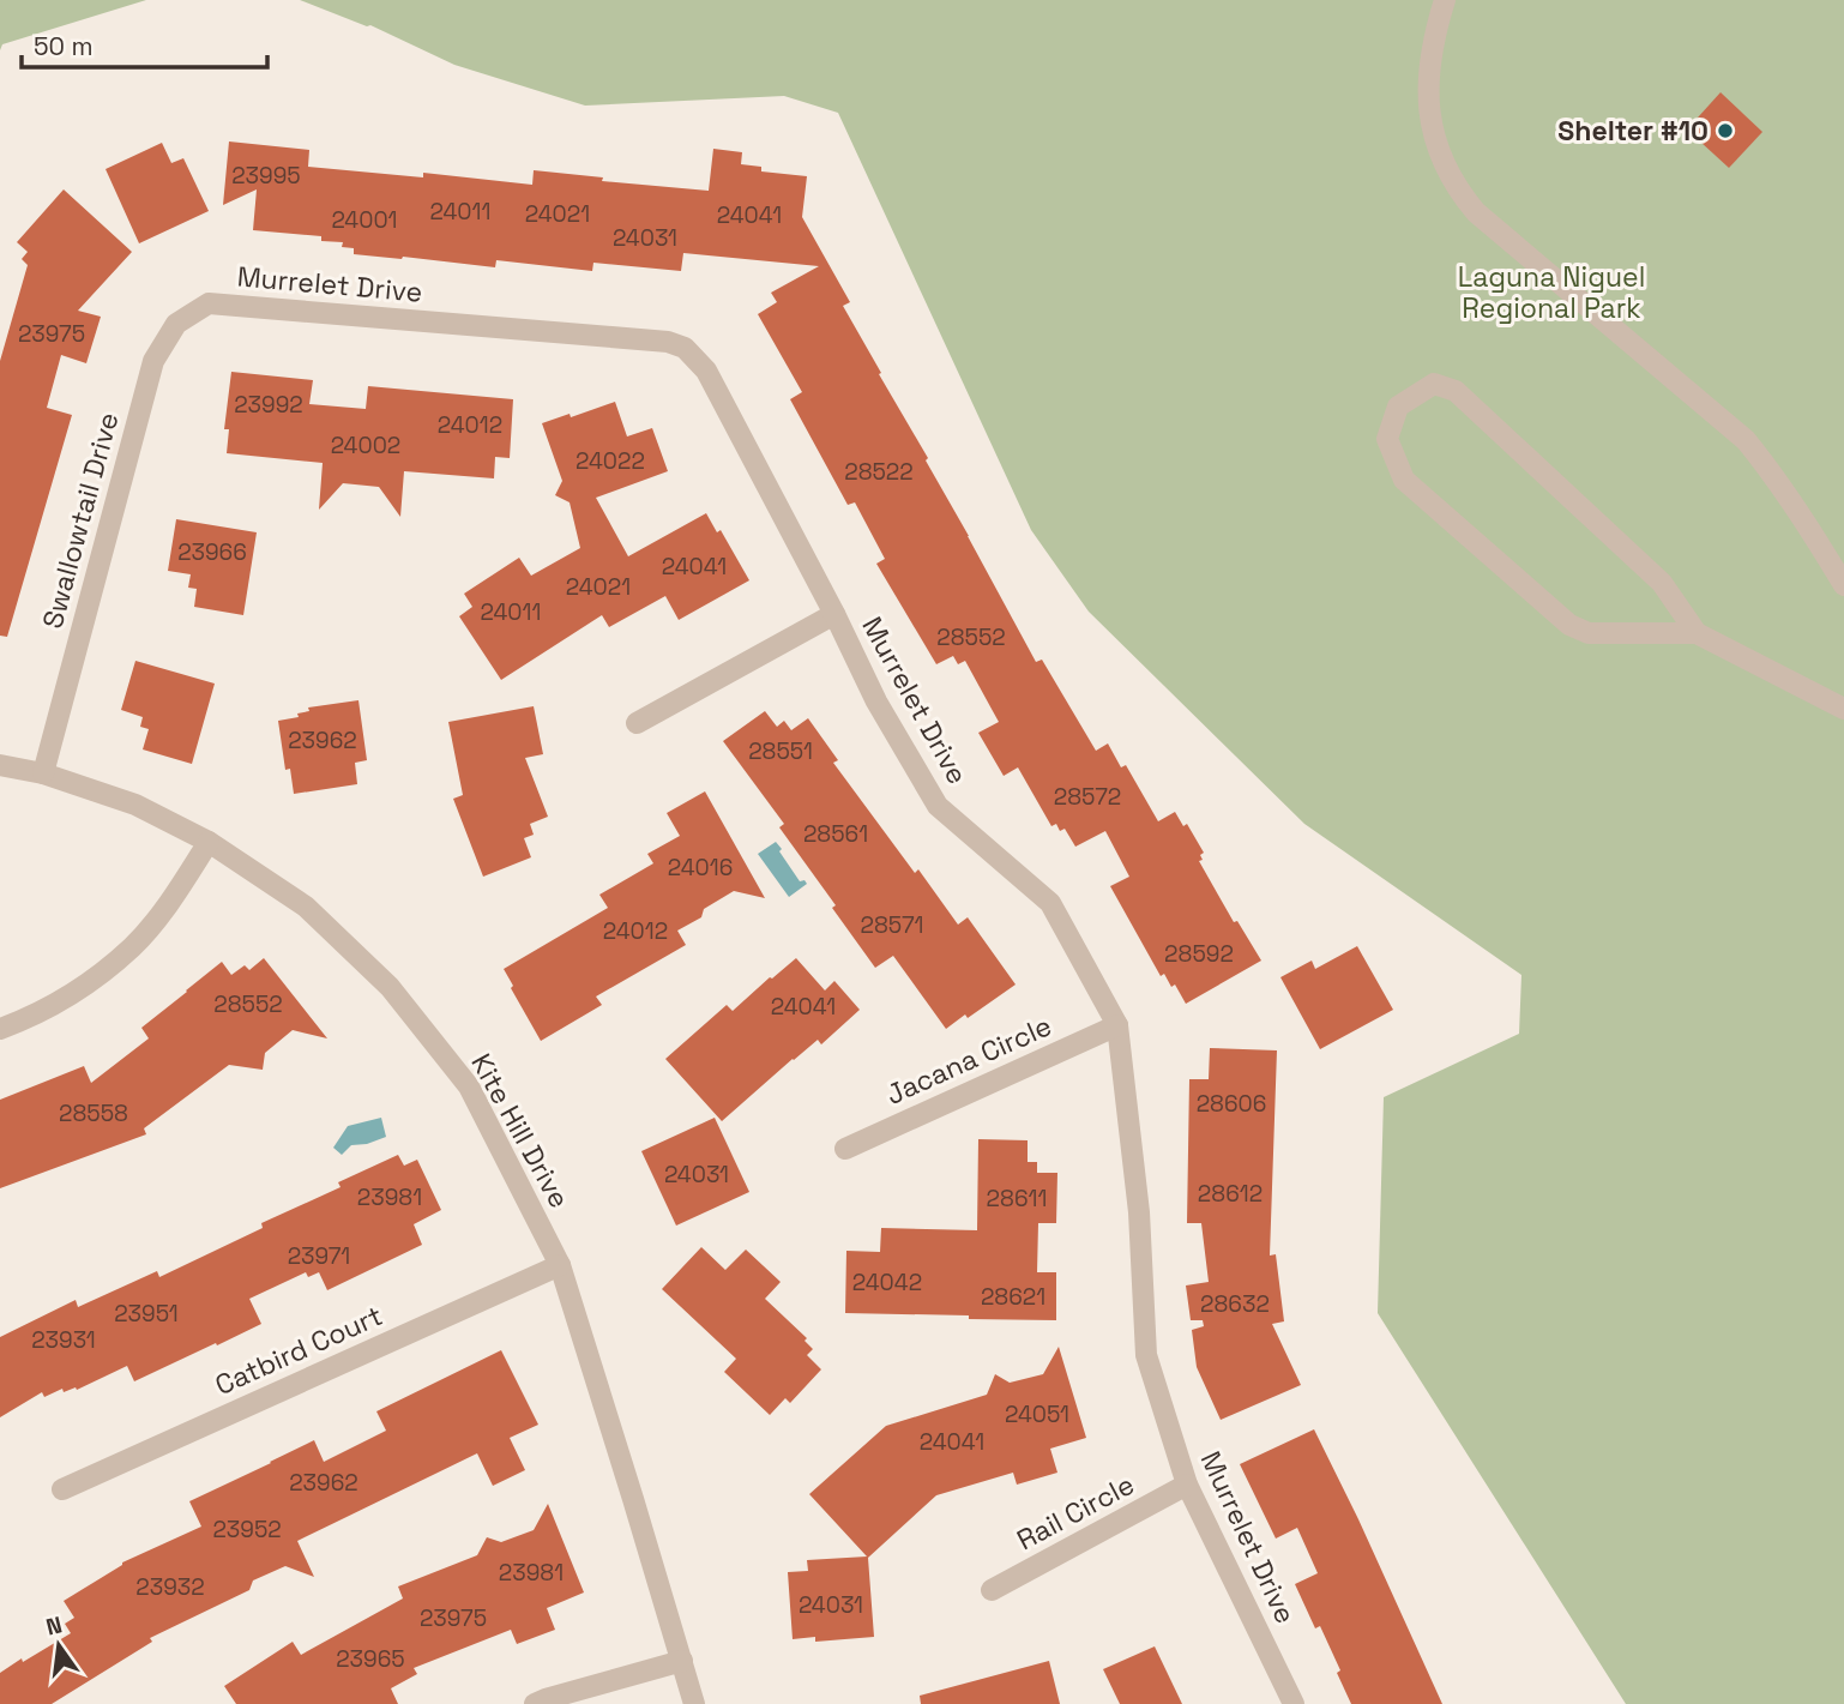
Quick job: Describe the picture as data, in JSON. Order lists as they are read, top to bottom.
{
  "streets": {
    "street": [
      "Murrelet Drive",
      "Swallowtail Drive",
      "Jacana Circle",
      "Kite Hill Drive",
      "Catbird Court",
      "Rail Circle"
    ]
  },
  "crossings": [
    ["Murrelet Drive", "Swallowtail Drive"],
    ["Murrelet Drive", "Jacana Circle"],
    ["Murrelet Drive", "Rail Circle"],
    ["Swallowtail Drive", "Kite Hill Drive"],
    ["Kite Hill Drive", "Catbird Court"]
  ],
  "parks": ["Laguna Niguel Regional Park"],
  "places": ["Shelter #10"],
  "house_numbers": [
    "23995",
    "24011",
    "24021",
    "24041",
    "24001",
    "24031",
    "23975",
    "23992",
    "24012",
    "24002",
    "24022",
    "28522",
    "23966",
    "24041",
    "24021",
    "24011",
    "28552",
    "23962",
    "28551",
    "28572",
    "28561",
    "24016",
    "28571",
    "24012",
    "28592",
    "28552",
    "24041",
    "28606",
    "28558",
    "24031",
    "28612",
    "23981",
    "28611",
    "23971",
    "24042",
    "28621",
    "28632",
    "23951",
    "23931",
    "24051",
    "24041",
    "23962",
    "23952",
    "23981",
    "23932",
    "24031",
    "23975",
    "23965"
  ],
  "scale_bar": "50 m",
  "north": "top"
}
